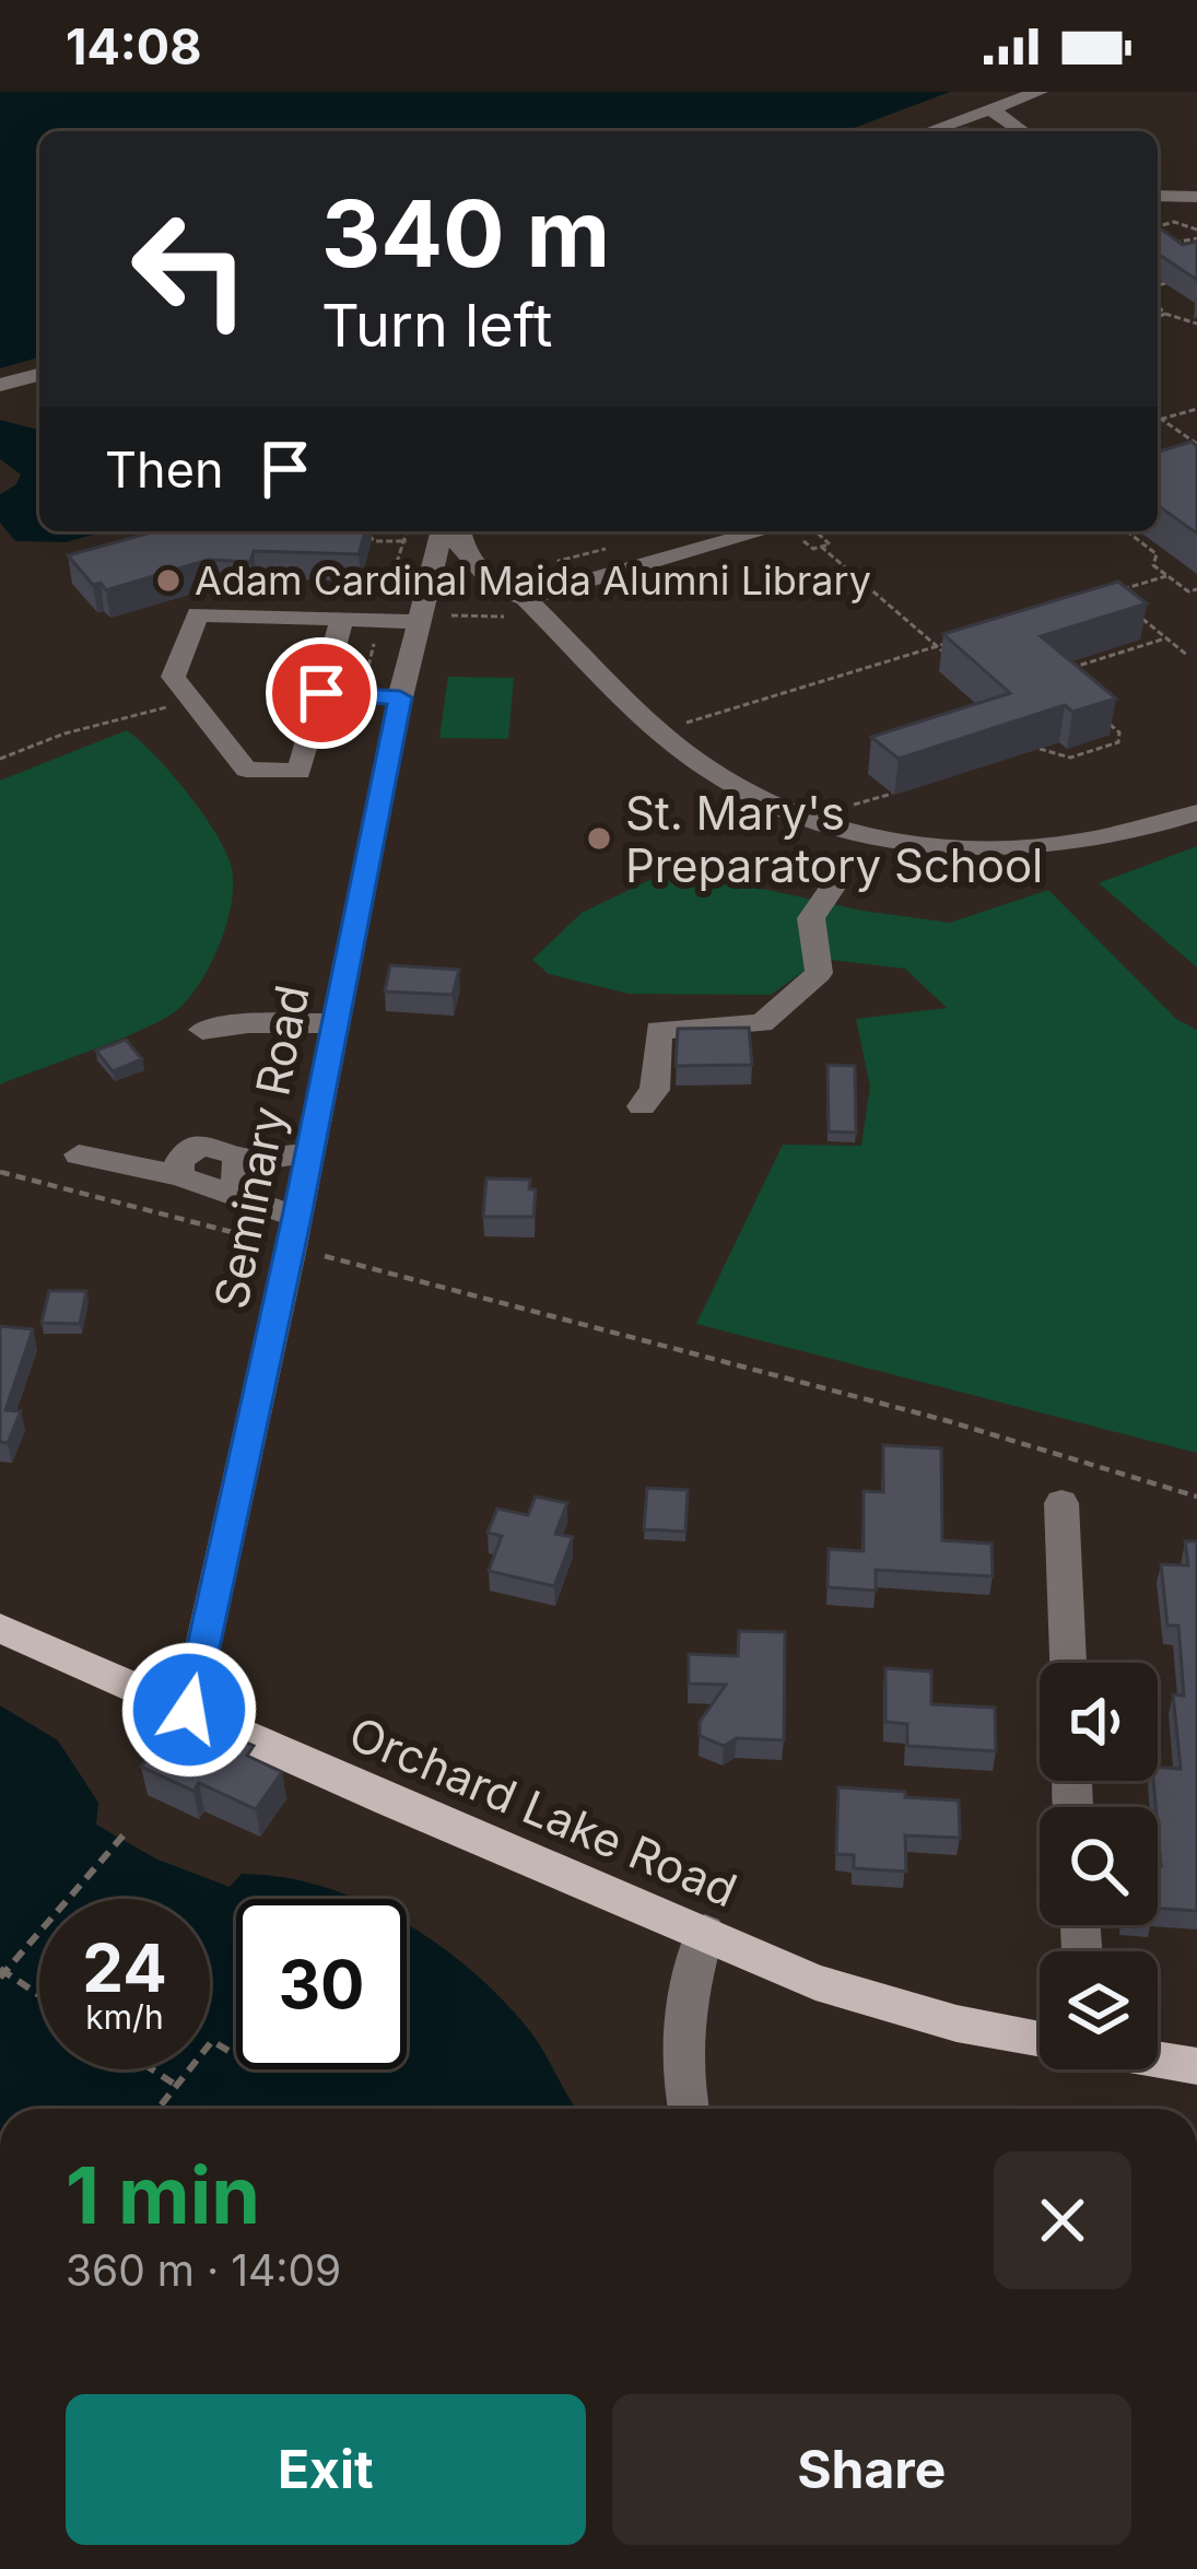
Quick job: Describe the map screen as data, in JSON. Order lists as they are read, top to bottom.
{
  "streets": {
    "main road": ["Orchard Lake Road"],
    "street": ["Seminary Road"]
  },
  "crossings": [
    ["Seminary Road", "Orchard Lake Road"]
  ],
  "places": ["Adam Cardinal Maida Alumni Library", "St. Mary's Preparatory School"],
  "page": {
    "status": "14:08",
    "turn": ["340 m", "Turn left"],
    "then": "Then",
    "speed": "24 km/h",
    "limit": "30",
    "heading": ["1 min", "360 m · 14:09"],
    "buttons": ["Exit", "Share"]
  }
}
